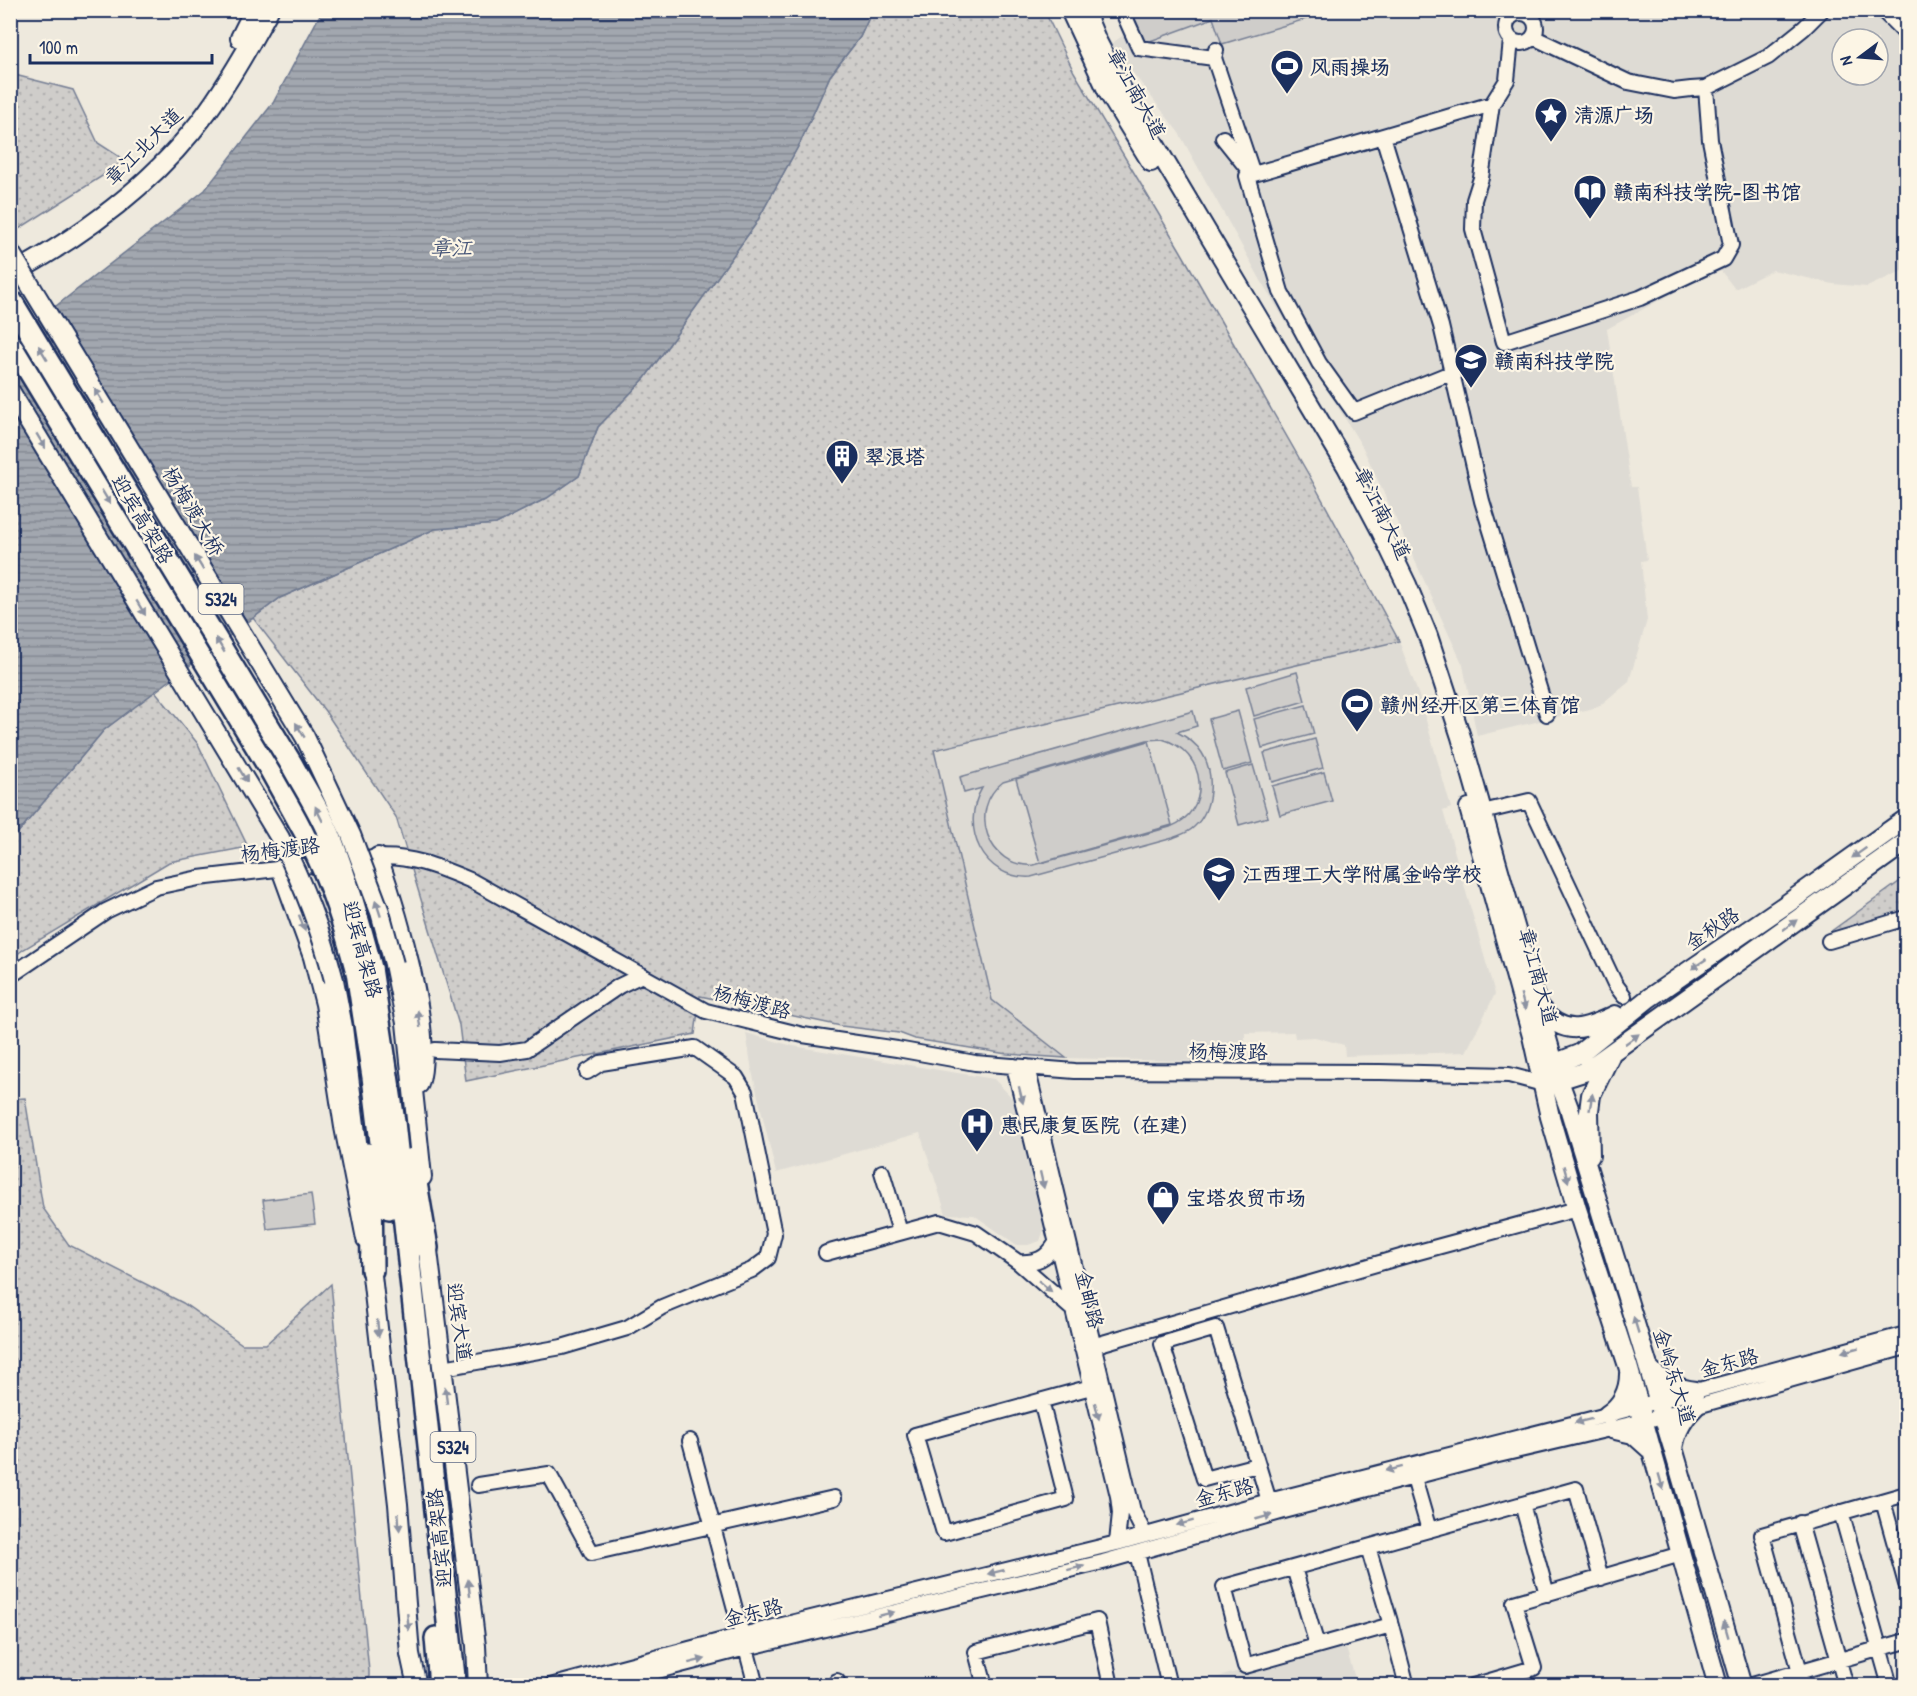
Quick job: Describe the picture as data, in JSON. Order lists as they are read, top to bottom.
{
  "streets": {
    "highway": ["迎宾高架路"],
    "main road": [
      "章江南大道",
      "章江北大道",
      "杨梅渡大桥",
      "S324",
      "金秋路",
      "迎宾大道",
      "金岭东大道"
    ],
    "street": ["杨梅渡路", "金邮路", "金东路"]
  },
  "crossings": [
    ["章江南大道", "杨梅渡路"],
    ["章江南大道", "金秋路"],
    ["章江南大道", "金岭东大道"],
    ["杨梅渡大桥", "迎宾高架路"],
    ["杨梅渡大桥", "S324"],
    ["杨梅渡大桥", "迎宾大道"],
    ["迎宾高架路", "S324"],
    ["迎宾高架路", "迎宾大道"],
    ["S324", "迎宾大道"],
    ["杨梅渡路", "金秋路"],
    ["杨梅渡路", "金邮路"],
    ["杨梅渡路", "金岭东大道"],
    ["金秋路", "金岭东大道"],
    ["金邮路", "金东路"],
    ["金东路", "金岭东大道"]
  ],
  "water": ["章江"],
  "places": {
    "sports": ["风雨操场", "赣州经开区第三体育馆"],
    "place": ["清源广场"],
    "library": ["赣南科技学院-图书馆"],
    "school or university": ["赣南科技学院", "江西理工大学附属金岭学校"],
    "building": ["翠浪塔"],
    "hospital": ["惠民康复医院（在建）"],
    "shop": ["宝塔农贸市场"]
  },
  "scale_bar": "100 m",
  "north": "left"
}
